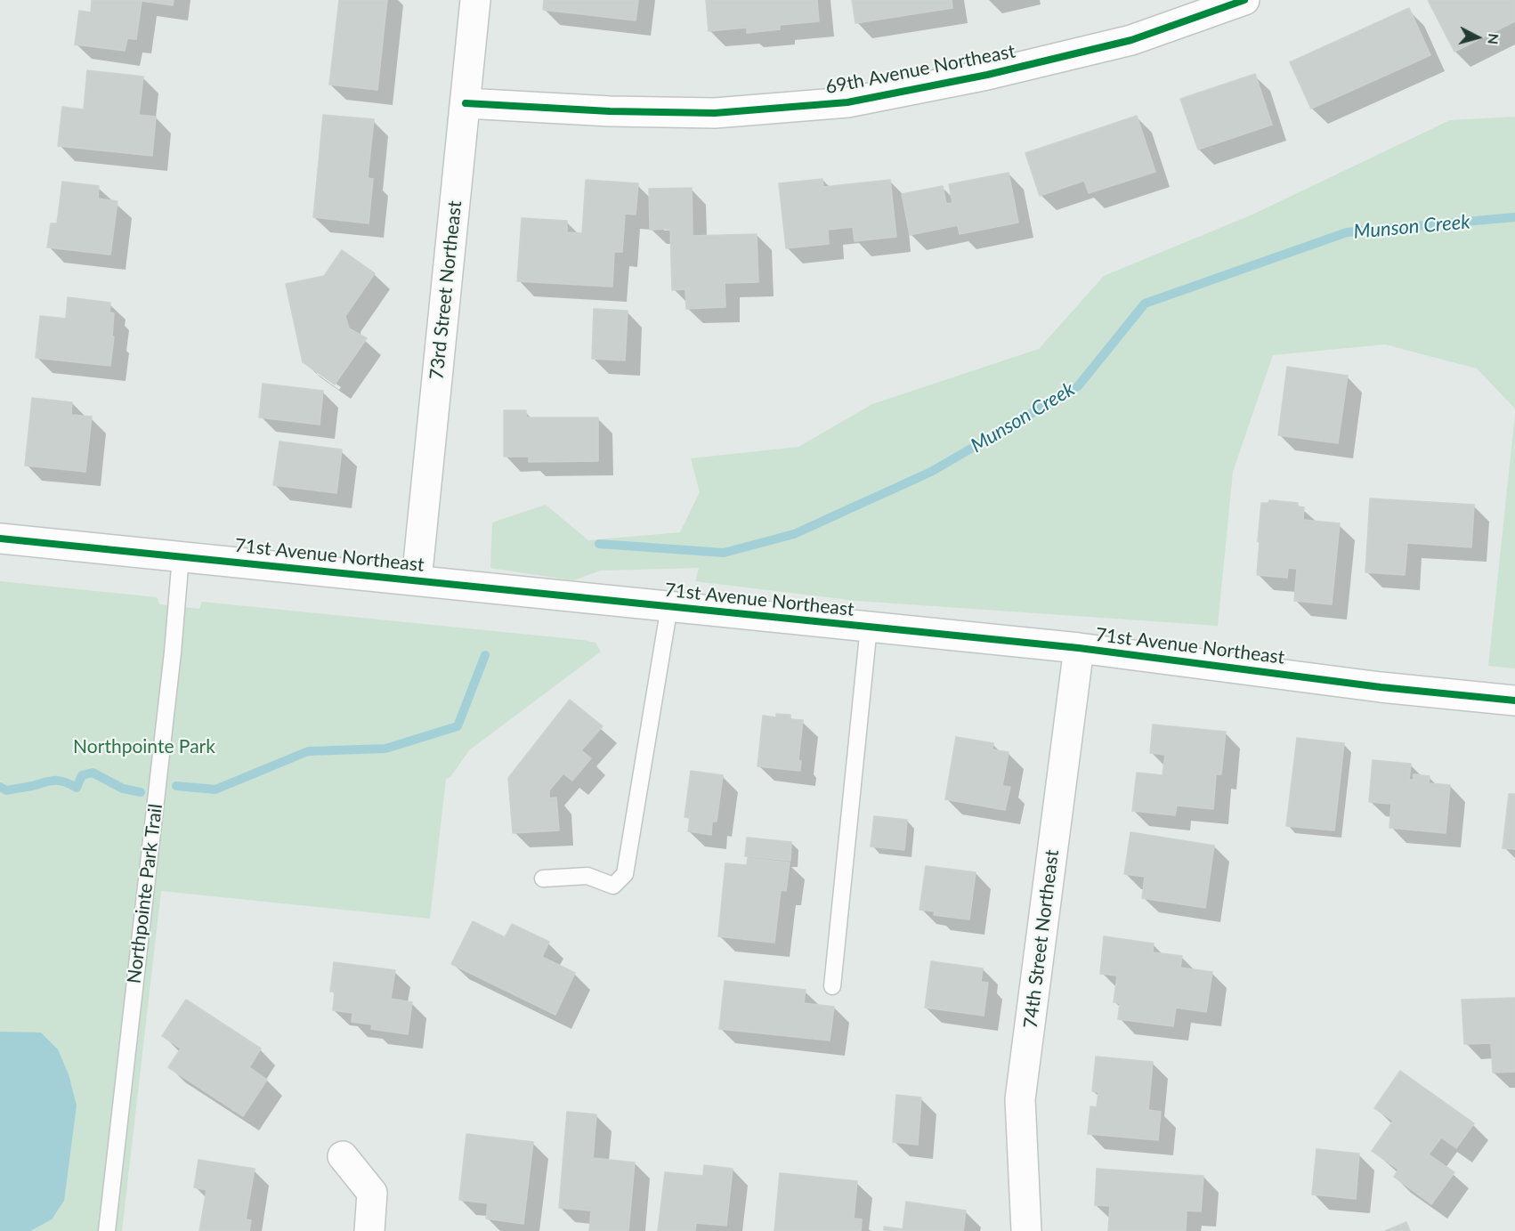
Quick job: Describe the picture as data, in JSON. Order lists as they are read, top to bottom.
{
  "streets": {
    "street": [
      "69th Avenue Northeast",
      "73rd Street Northeast",
      "71st Avenue Northeast",
      "74th Street Northeast"
    ],
    "lane": ["Northpointe Park Trail"]
  },
  "crossings": [
    ["69th Avenue Northeast", "73rd Street Northeast"],
    ["73rd Street Northeast", "71st Avenue Northeast"],
    ["71st Avenue Northeast", "Northpointe Park Trail"],
    ["71st Avenue Northeast", "74th Street Northeast"]
  ],
  "water": ["Munson Creek"],
  "parks": ["Northpointe Park"],
  "north": "right"
}
